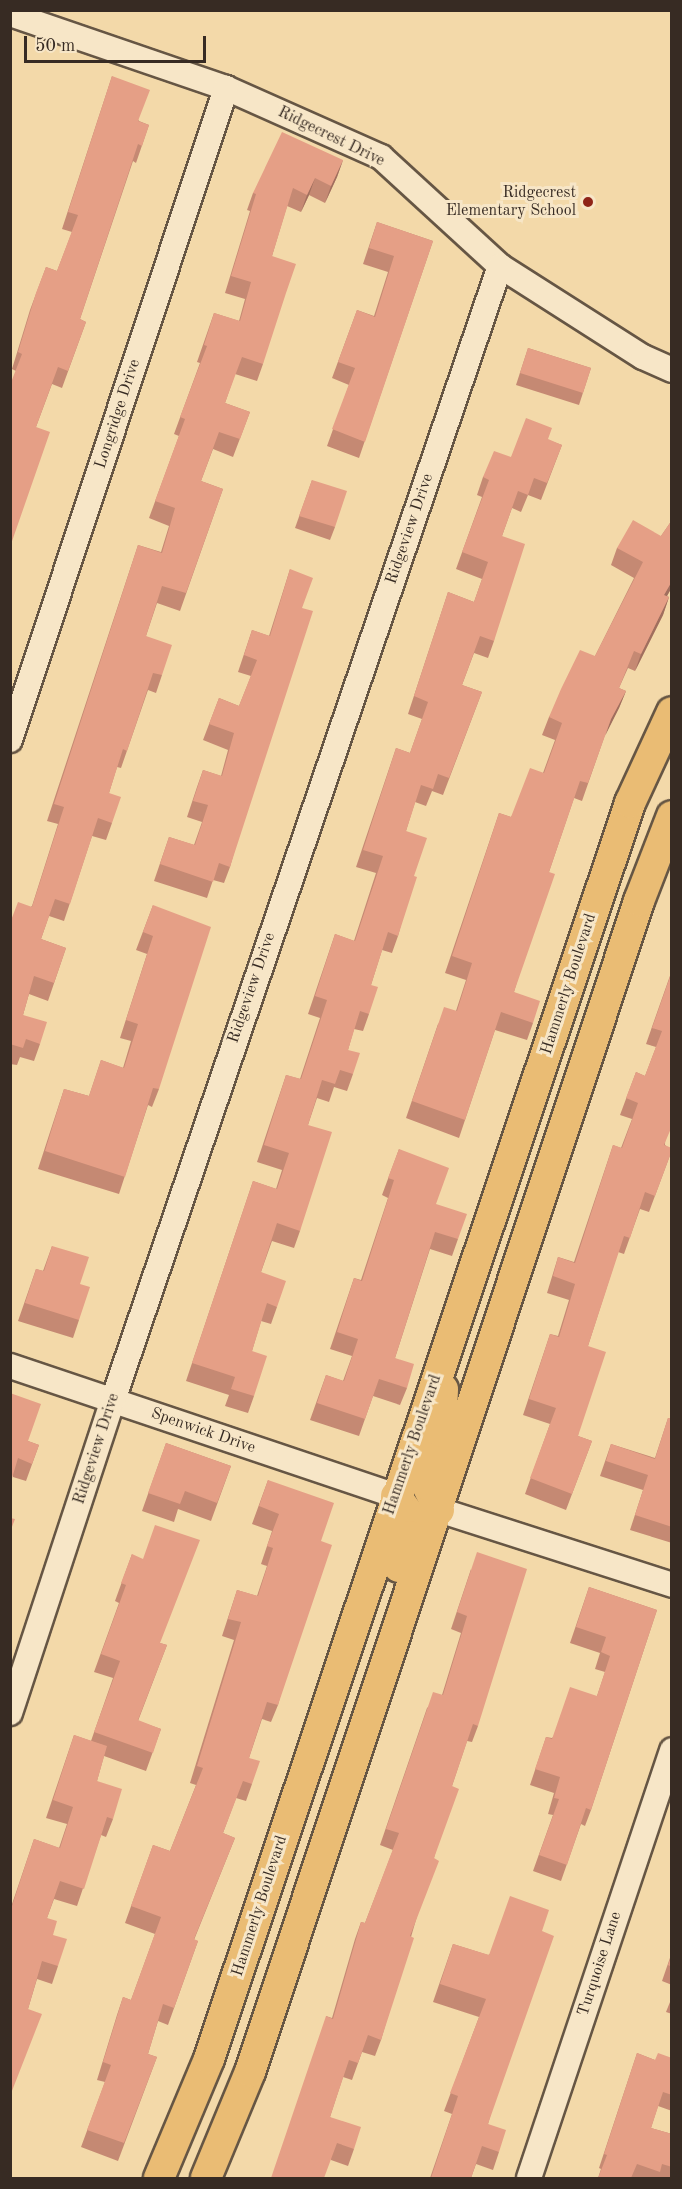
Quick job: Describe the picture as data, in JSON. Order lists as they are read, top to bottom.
{
  "streets": {
    "main road": ["Hammerly Boulevard"],
    "street": [
      "Ridgecrest Drive",
      "Longridge Drive",
      "Ridgeview Drive",
      "Spenwick Drive",
      "Turquoise Lane"
    ]
  },
  "crossings": [
    ["Ridgecrest Drive", "Longridge Drive"],
    ["Ridgecrest Drive", "Ridgeview Drive"],
    ["Ridgeview Drive", "Spenwick Drive"],
    ["Hammerly Boulevard", "Spenwick Drive"]
  ],
  "places": ["Ridgecrest Elementary School"],
  "scale_bar": "50 m"
}
